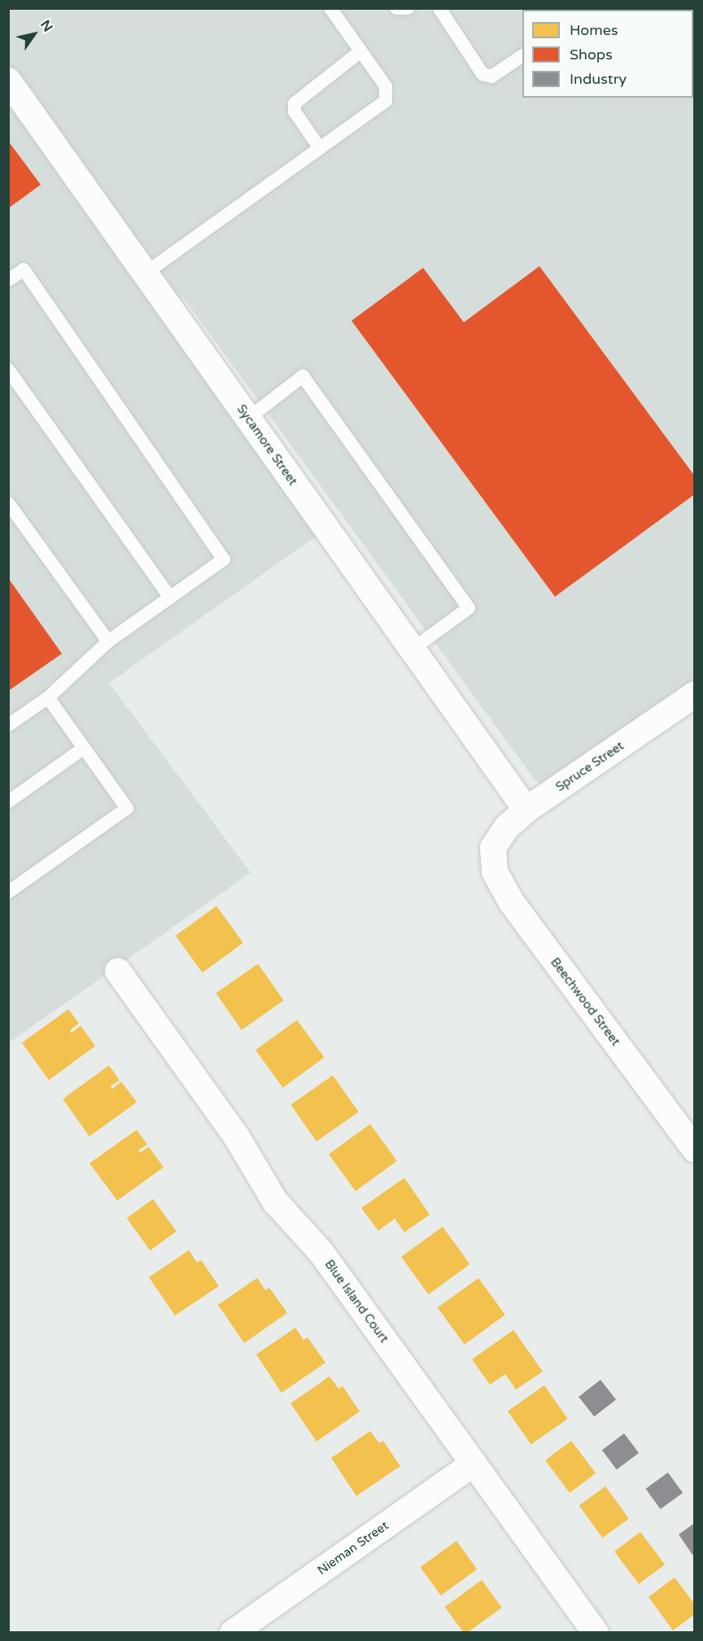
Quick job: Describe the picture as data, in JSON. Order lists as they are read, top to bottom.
{
  "streets": {
    "street": [
      "Sycamore Street",
      "Spruce Street",
      "Beechwood Street",
      "Blue Island Court",
      "Nieman Street"
    ]
  },
  "crossings": [
    ["Sycamore Street", "Spruce Street"],
    ["Spruce Street", "Beechwood Street"],
    ["Blue Island Court", "Nieman Street"]
  ],
  "legend": ["Homes", "Shops", "Industry"],
  "north": "top right"
}
